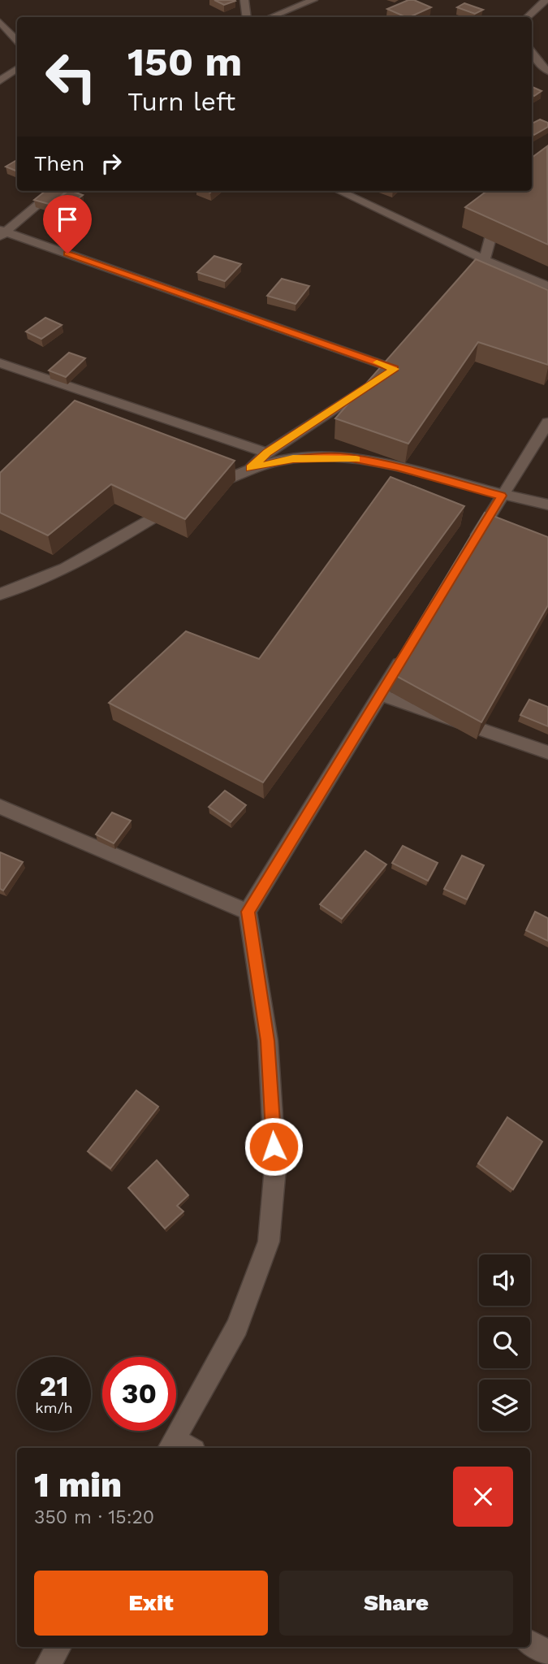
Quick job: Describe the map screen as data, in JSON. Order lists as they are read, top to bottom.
{
  "page": {
    "turn": ["150 m", "Turn left"],
    "then": "Then",
    "speed": "21 km/h",
    "limit": "30",
    "heading": ["1 min", "350 m · 15:20"],
    "buttons": ["Exit", "Share"]
  }
}
